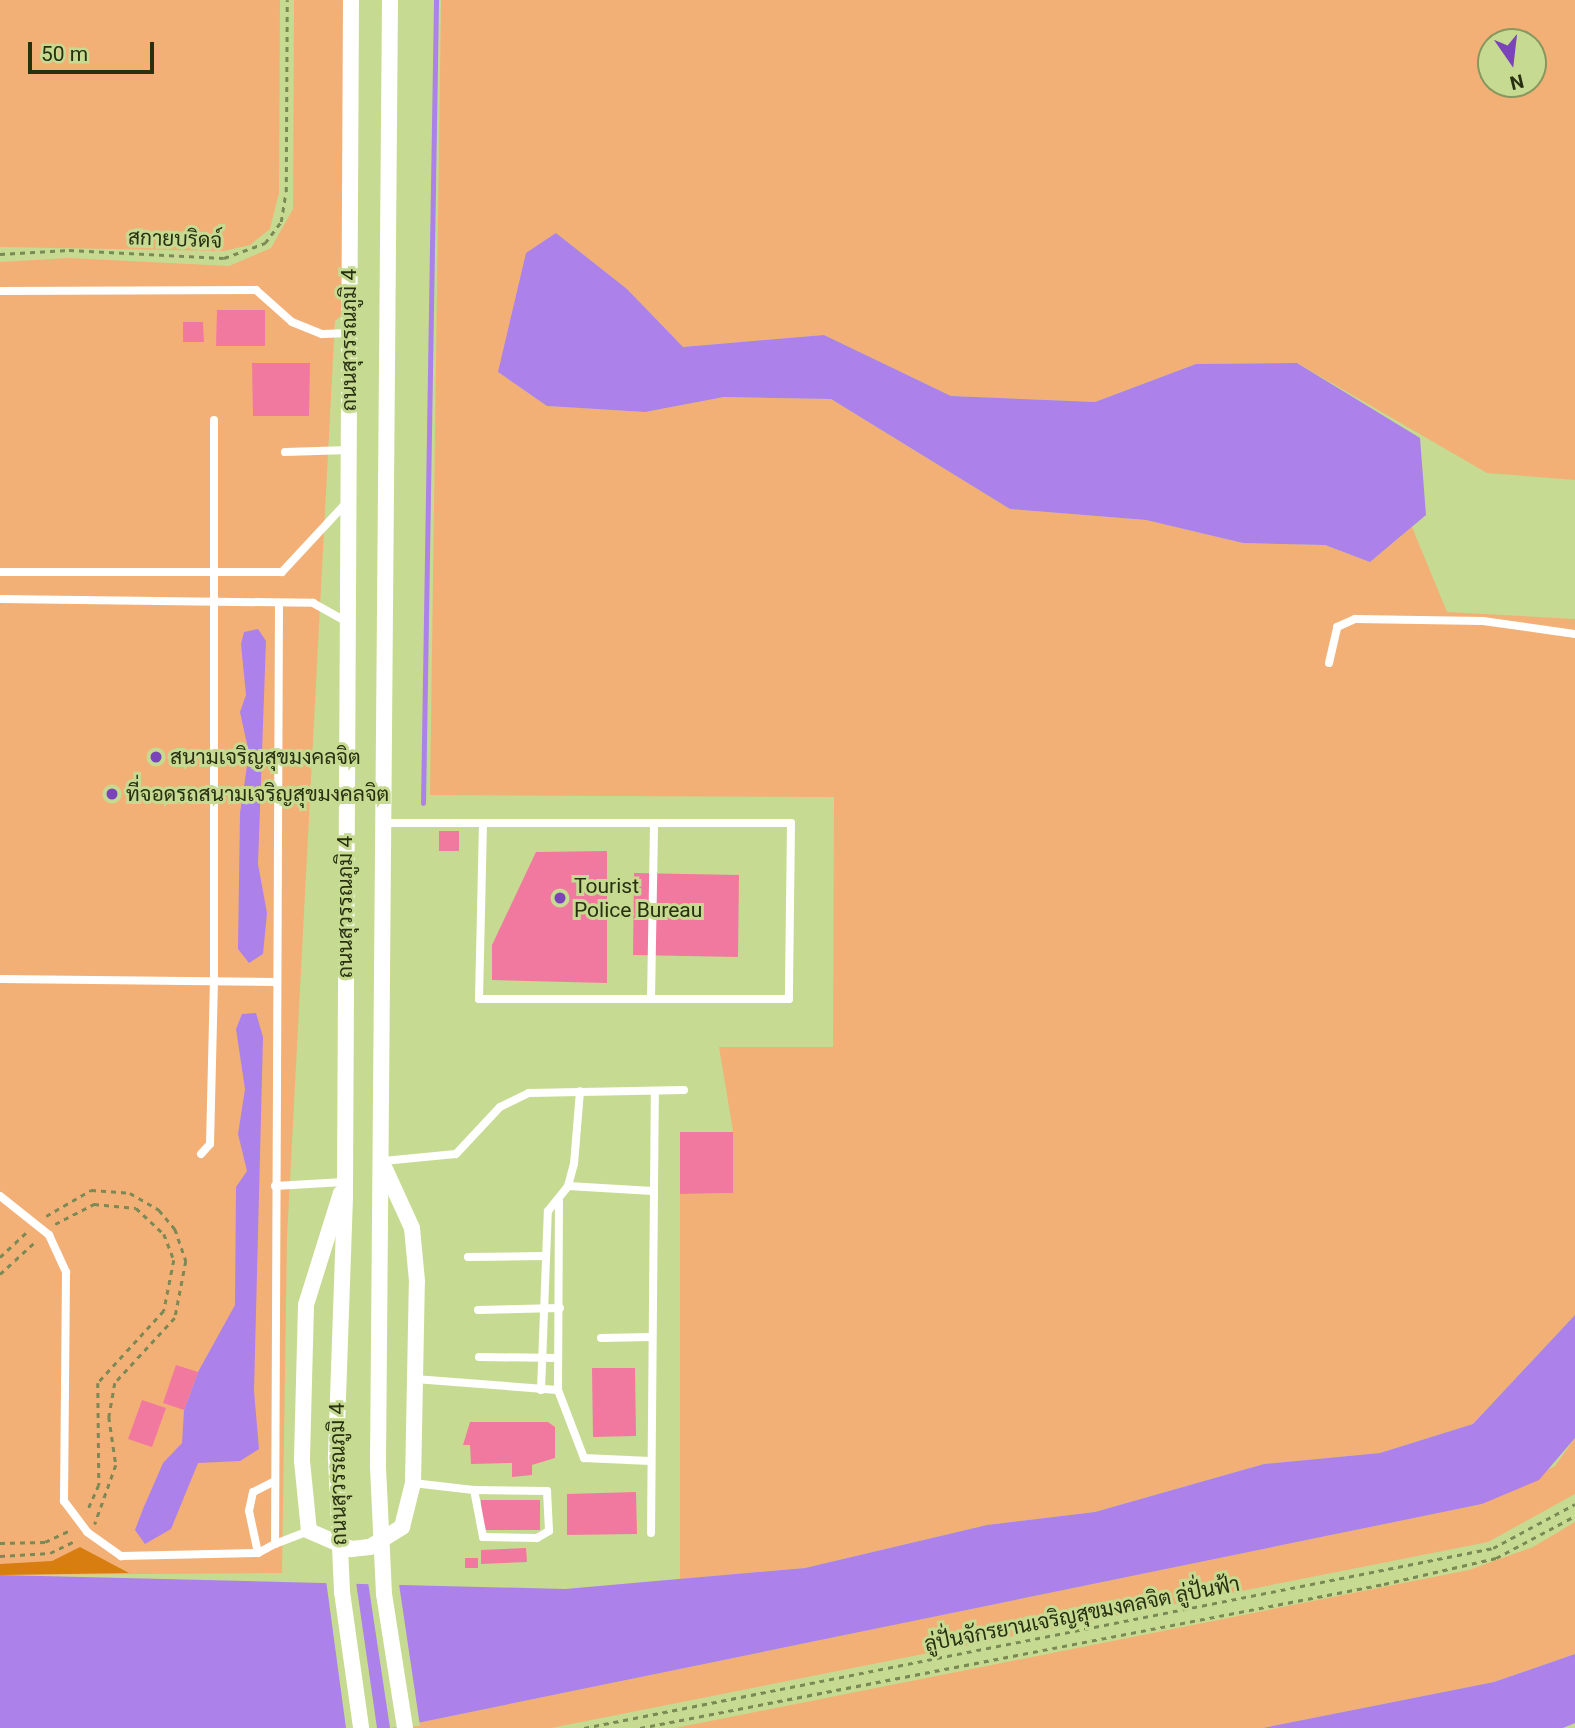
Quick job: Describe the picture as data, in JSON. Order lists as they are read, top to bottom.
{
  "streets": {
    "street": ["ถนนสุวรรณภูมิ 4"],
    "path": ["สกายบริดจ์", "ลู่ปั่นจักรยานเจริญสุขมงคลจิต ลู่ปั่นฟ้า"]
  },
  "places": ["สนามเจริญสุขมงคลจิต", "ที่จอดรถสนามเจริญสุขมงคลจิต", "Tourist Police Bureau"],
  "scale_bar": "50 m",
  "north": "bottom"
}
